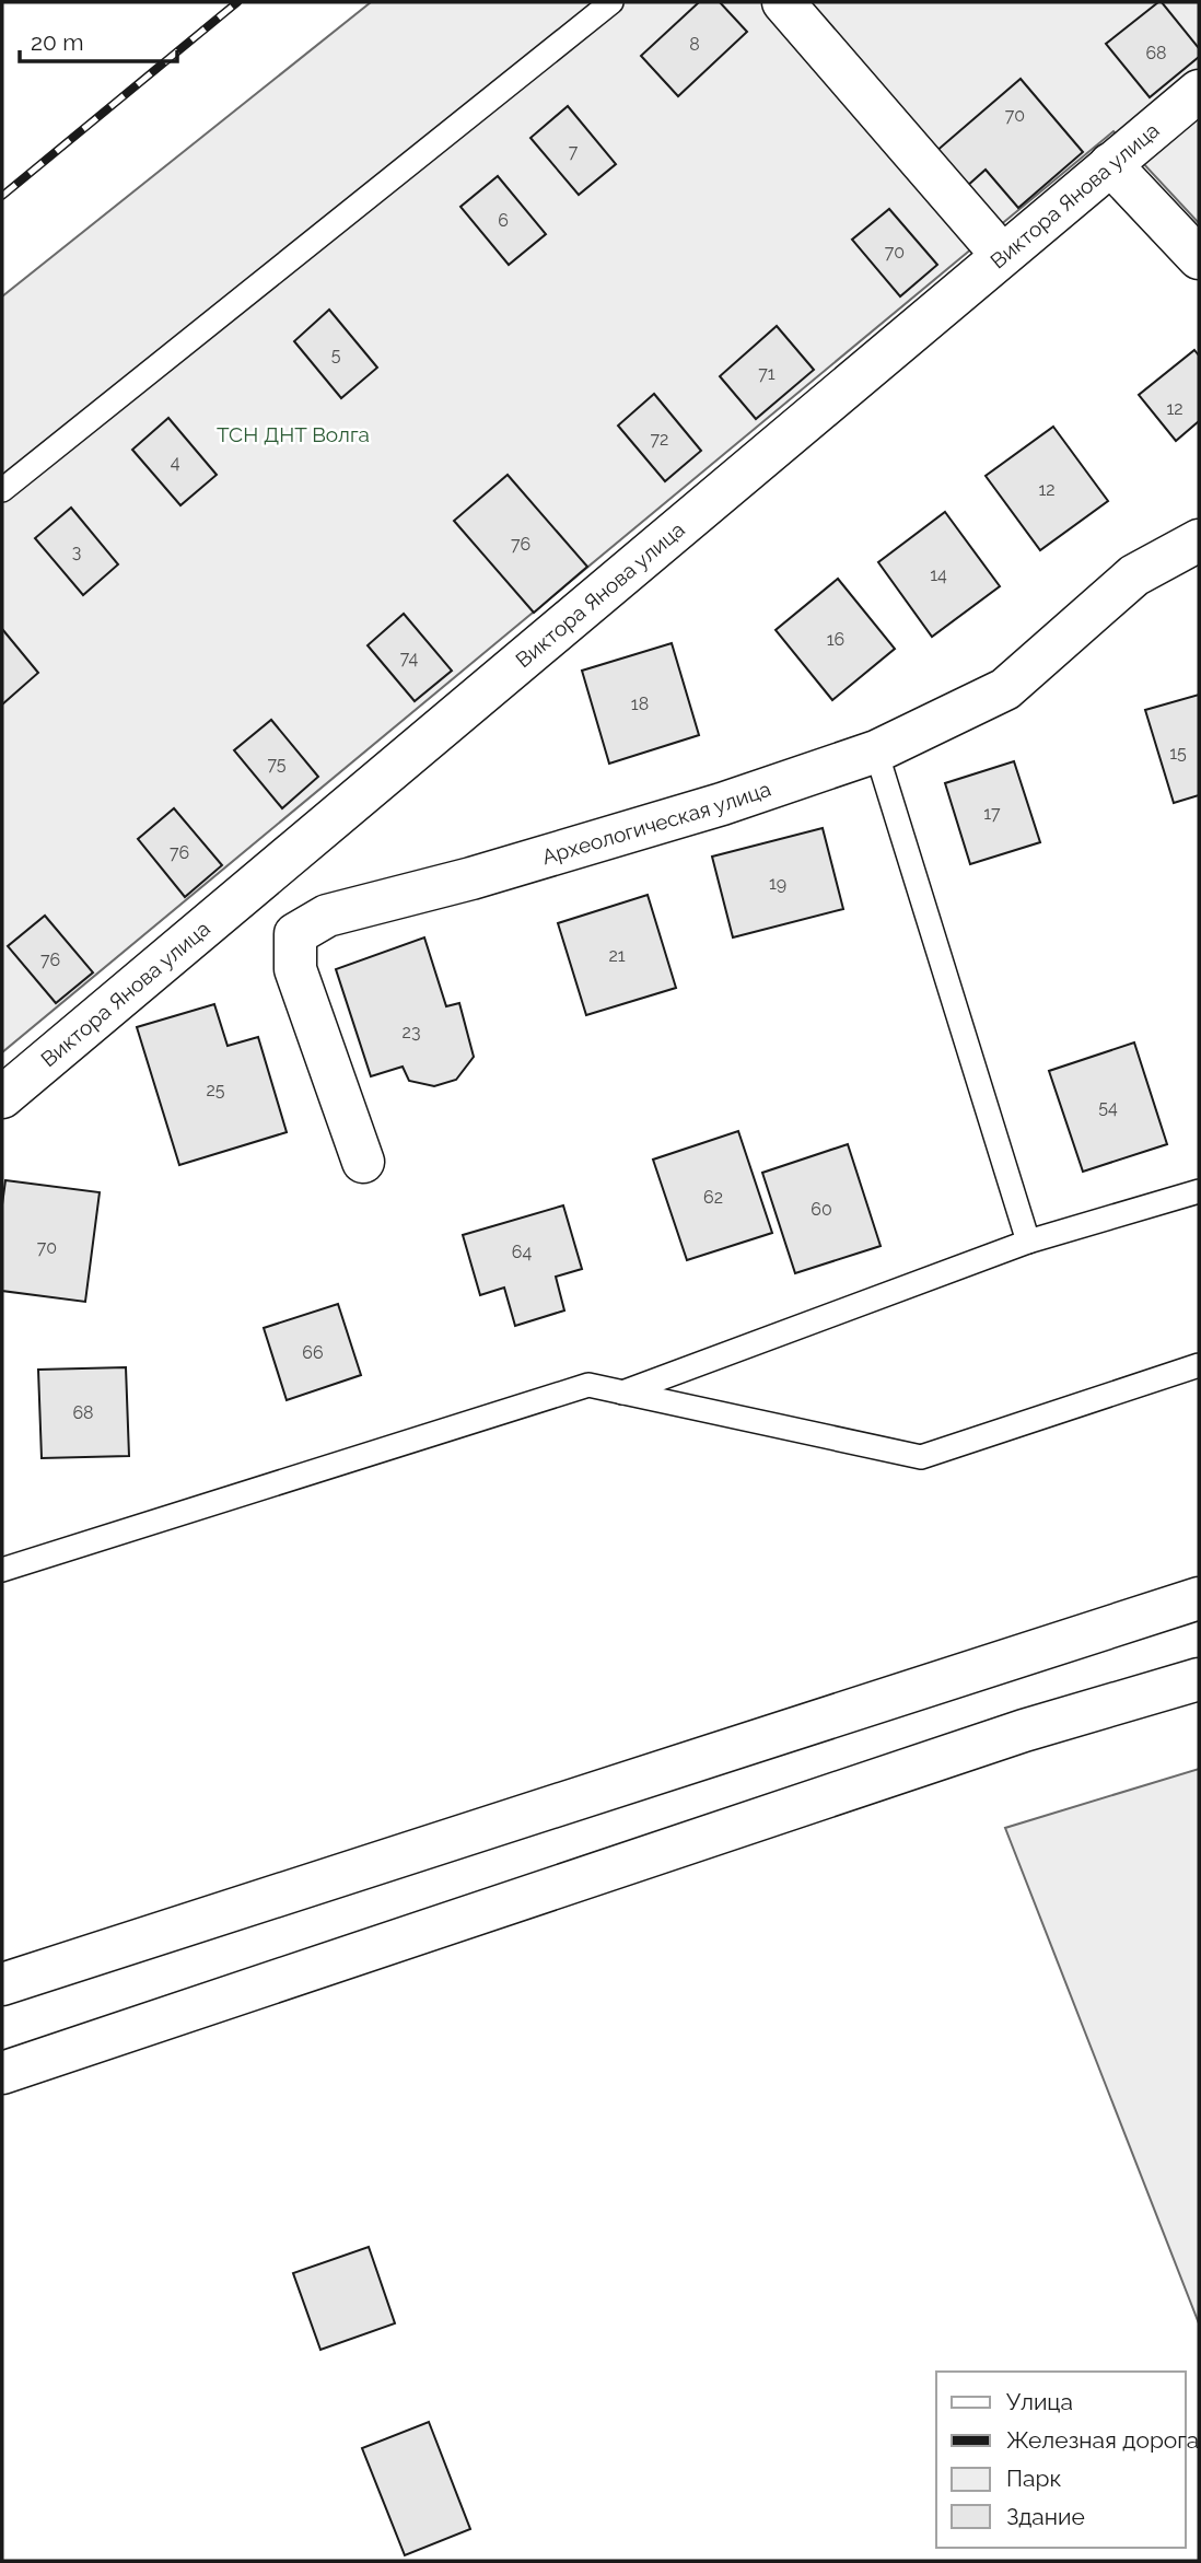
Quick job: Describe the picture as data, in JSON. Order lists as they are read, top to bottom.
{
  "streets": {
    "street": ["Виктора Янова улица", "Археологическая улица"]
  },
  "parks": ["ТСН ДНТ Волга"],
  "house_numbers": [
    "8",
    "68",
    "70",
    "7",
    "6",
    "70",
    "5",
    "71",
    "12",
    "72",
    "4",
    "12",
    "76",
    "3",
    "14",
    "16",
    "74",
    "18",
    "15",
    "75",
    "17",
    "76",
    "19",
    "21",
    "76",
    "23",
    "25",
    "54",
    "62",
    "60",
    "70",
    "64",
    "66",
    "68"
  ],
  "legend": [
    "Улица",
    "Железная дорога",
    "Парк",
    "Здание"
  ],
  "scale_bar": "20 m"
}
